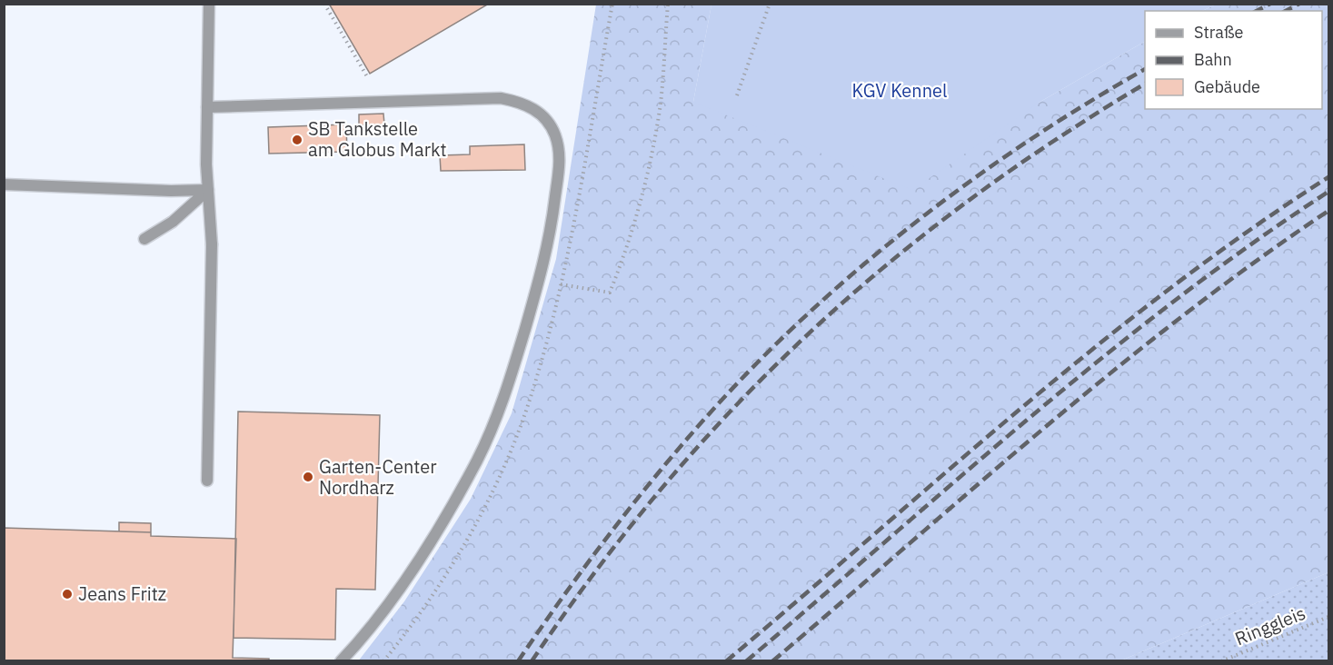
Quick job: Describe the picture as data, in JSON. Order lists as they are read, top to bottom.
{
  "streets": {
    "path": ["Ringgleis"]
  },
  "parks": ["KGV Kennel"],
  "places": ["SB Tankstelle am Globus Markt", "Garten-Center Nordharz", "Jeans Fritz"],
  "legend": ["Straße", "Bahn", "Gebäude"]
}
